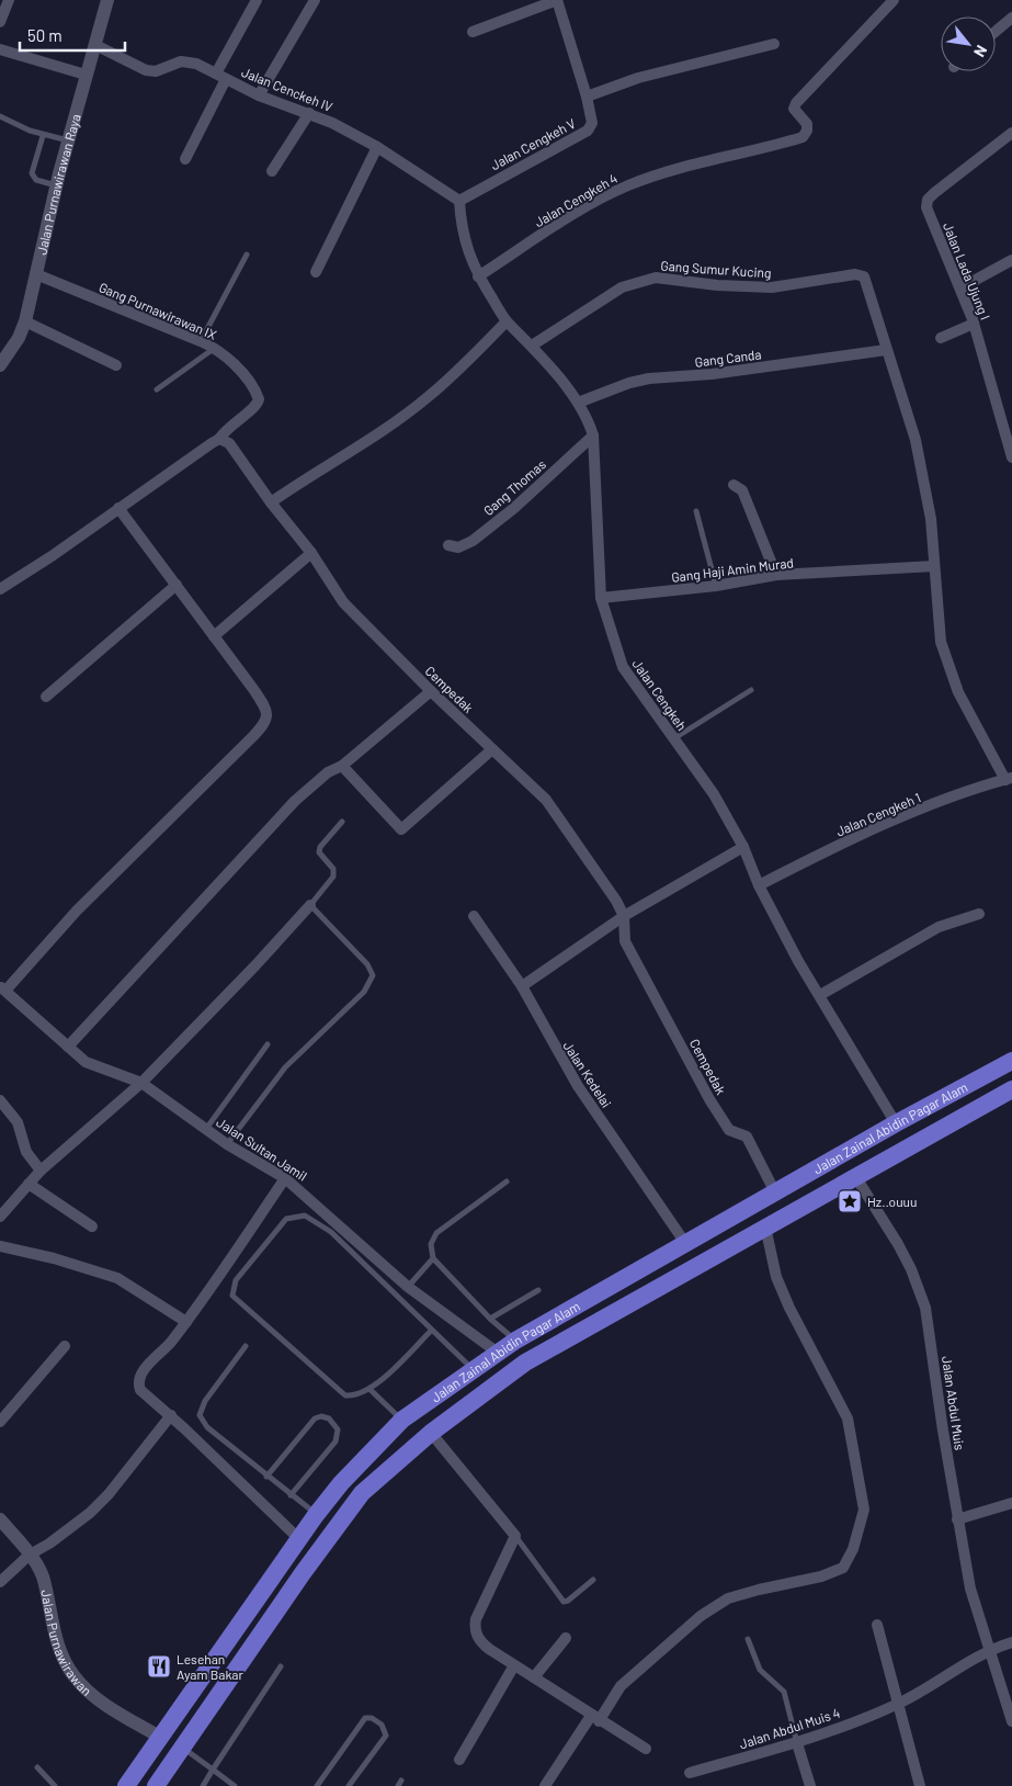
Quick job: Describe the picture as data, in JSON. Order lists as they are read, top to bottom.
{
  "streets": {
    "highway": ["Jalan Zainal Abidin Pagar Alam"],
    "street": [
      "Jalan Cenckeh IV",
      "Jalan Cengkeh V",
      "Jalan Purnawirawan Raya",
      "Jalan Cengkeh 4",
      "Gang Sumur Kucing",
      "Jalan Lada Ujung I",
      "Gang Purnawirawan IX",
      "Gang Canda",
      "Gang Thomas",
      "Gang Haji Amin Murad",
      "Cempedak",
      "Jalan Cengkeh",
      "Jalan Cengkeh 1",
      "Jalan Kedelai",
      "Jalan Sultan Jamil",
      "Jalan Abdul Muis",
      "Jalan Purnawirawan",
      "Jalan Abdul Muis 4"
    ]
  },
  "crossings": [
    ["Jalan Cenckeh IV", "Jalan Cengkeh V"],
    ["Jalan Cenckeh IV", "Jalan Purnawirawan Raya"],
    ["Jalan Cenckeh IV", "Jalan Cengkeh"],
    ["Jalan Cengkeh V", "Jalan Cengkeh"],
    ["Jalan Purnawirawan Raya", "Gang Purnawirawan IX"],
    ["Jalan Cengkeh 4", "Jalan Cengkeh"],
    ["Gang Sumur Kucing", "Gang Canda"],
    ["Gang Sumur Kucing", "Jalan Cengkeh"],
    ["Gang Purnawirawan IX", "Cempedak"],
    ["Gang Canda", "Jalan Cengkeh"],
    ["Gang Thomas", "Jalan Cengkeh"],
    ["Gang Haji Amin Murad", "Jalan Cengkeh"],
    ["Cempedak", "Jalan Zainal Abidin Pagar Alam"],
    ["Jalan Cengkeh", "Jalan Cengkeh 1"],
    ["Jalan Cengkeh", "Jalan Zainal Abidin Pagar Alam"],
    ["Jalan Kedelai", "Jalan Zainal Abidin Pagar Alam"],
    ["Jalan Zainal Abidin Pagar Alam", "Jalan Sultan Jamil"],
    ["Jalan Zainal Abidin Pagar Alam", "Jalan Abdul Muis"],
    ["Jalan Zainal Abidin Pagar Alam", "Jalan Purnawirawan"]
  ],
  "places": {
    "place": ["Hz..ouuu"],
    "restaurant": ["Lesehan Ayam Bakar"]
  },
  "scale_bar": "50 m",
  "north": "bottom right"
}
